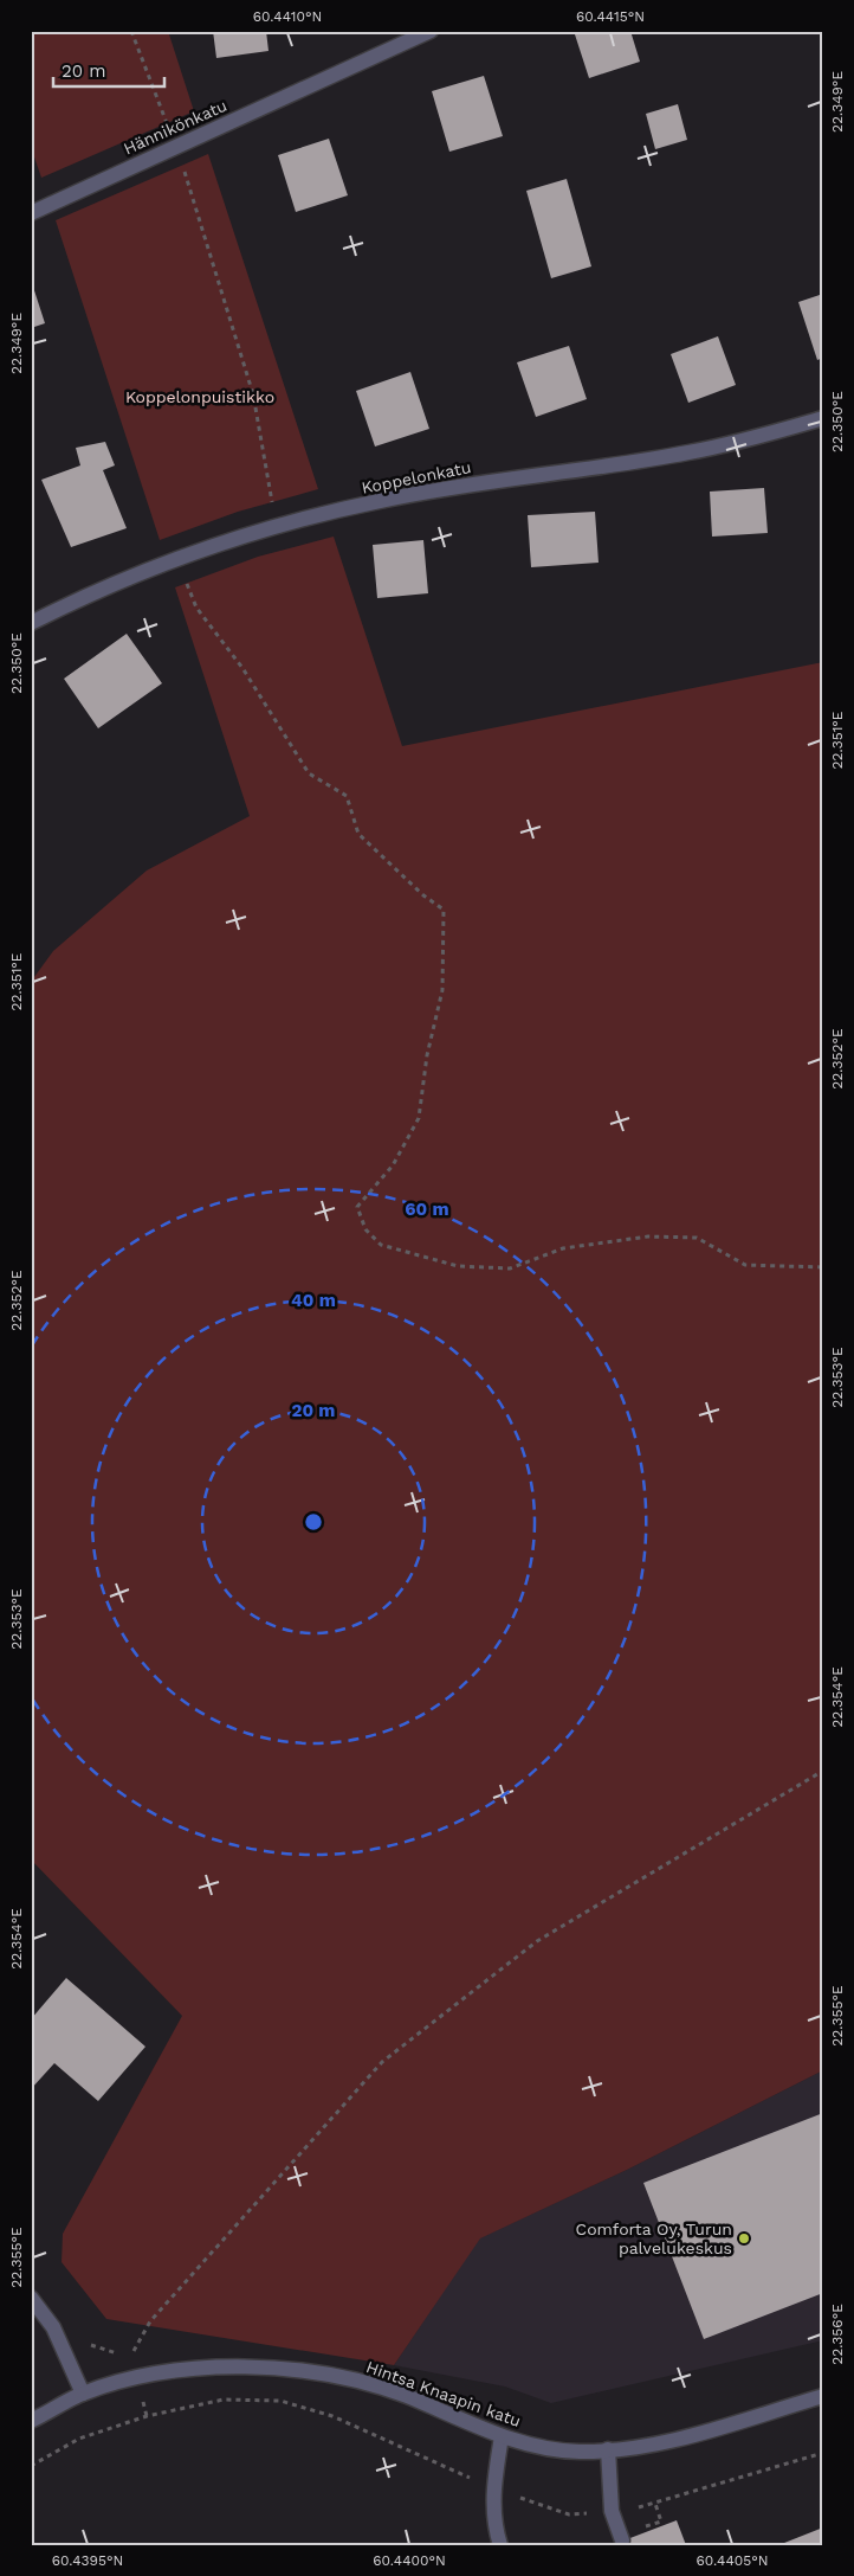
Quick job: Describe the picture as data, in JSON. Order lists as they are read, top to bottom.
{
  "streets": {
    "street": ["Hännikönkatu", "Koppelonkatu", "Hintsa Knaapin katu"]
  },
  "parks": ["Koppelonpuistikko"],
  "places": ["Comforta Oy, Turun palvelukeskus"],
  "scale_bar": "20 m",
  "coordinates": [
    "60.4410°N",
    "60.4415°N",
    "22.349°E",
    "22.350°E",
    "22.351°E",
    "22.352°E",
    "22.353°E",
    "22.354°E",
    "22.355°E",
    "22.356°E",
    "60.4395°N",
    "60.4400°N",
    "60.4405°N"
  ],
  "rings": ["60 m", "40 m", "20 m"]
}
